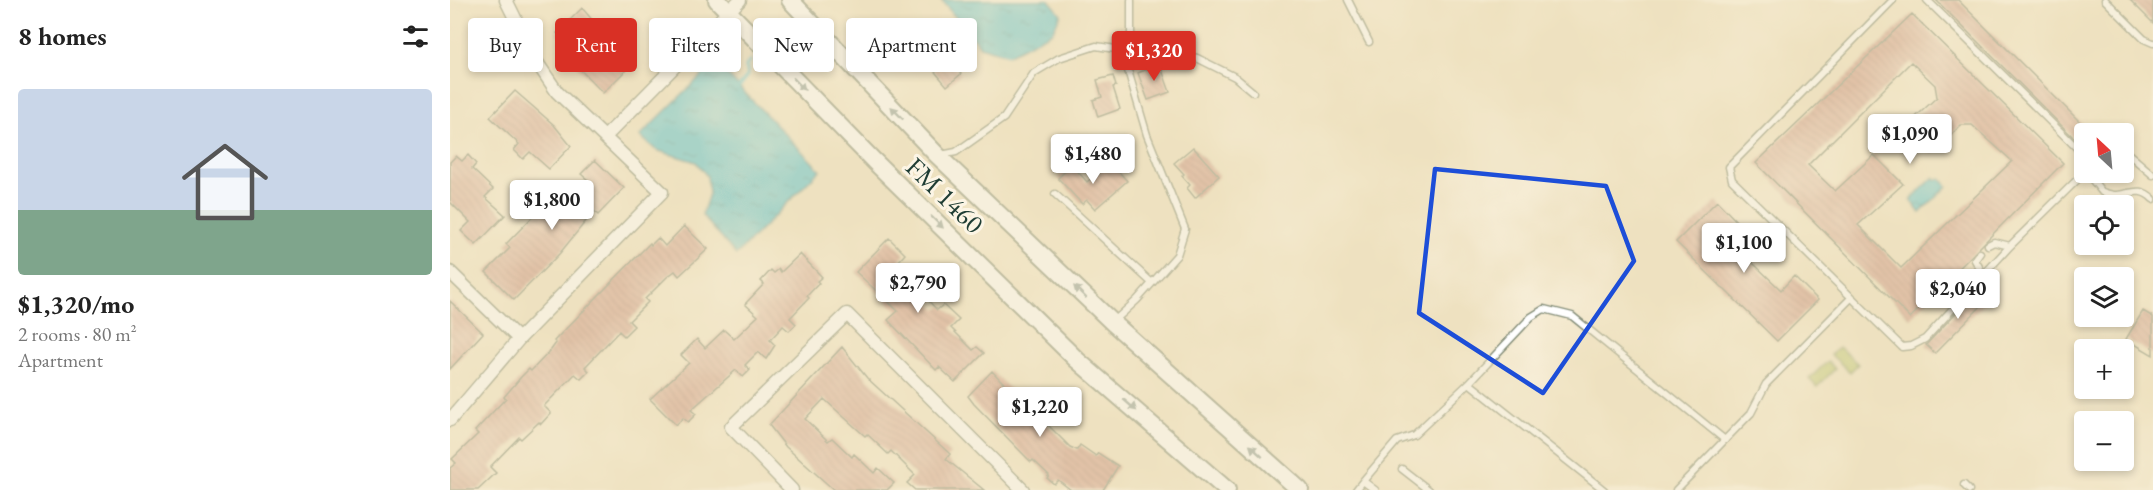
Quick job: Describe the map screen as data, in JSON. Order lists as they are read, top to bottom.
{
  "streets": {
    "main road": ["FM 1460"]
  },
  "north": "top left",
  "page": {
    "heading": "8 homes",
    "chip": [
      "Buy",
      "Rent",
      "Filters",
      "New",
      "Apartment"
    ],
    "price": [
      "$1,320",
      "$1,090",
      "$1,480",
      "$1,800",
      "$1,100",
      "$2,790",
      "$2,040",
      "$1,220"
    ],
    "list": [
      {
        "name": "$1,320/mo",
        "note": "2 rooms · 80 m² · Apartment"
      }
    ],
    "map_buttons": ["+", "−"]
  }
}
